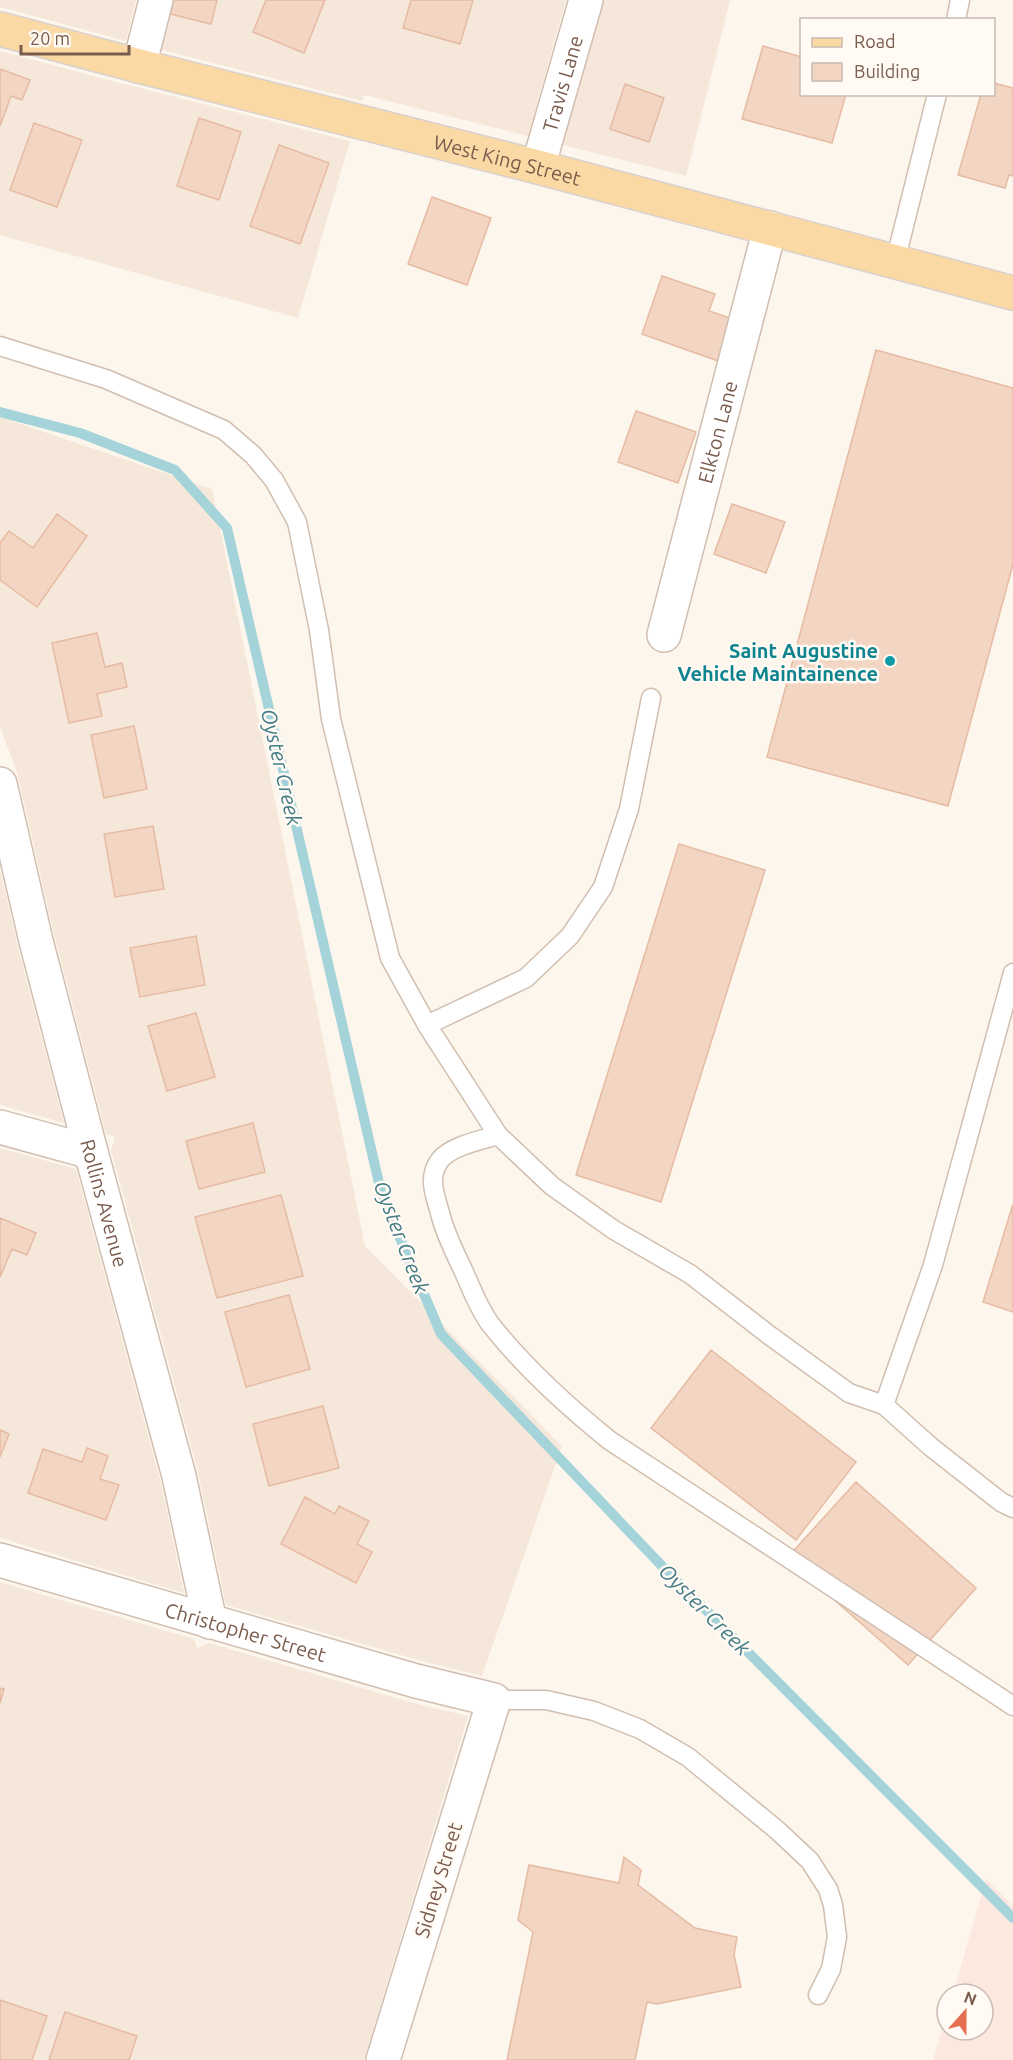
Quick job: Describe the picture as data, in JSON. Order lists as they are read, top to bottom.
{
  "streets": {
    "main road": ["West King Street"],
    "street": [
      "Travis Lane",
      "Elkton Lane",
      "Rollins Avenue",
      "Christopher Street",
      "Sidney Street"
    ]
  },
  "crossings": [
    ["Travis Lane", "West King Street"],
    ["West King Street", "Elkton Lane"],
    ["Rollins Avenue", "Christopher Street"],
    ["Christopher Street", "Sidney Street"]
  ],
  "water": ["Oyster Creek"],
  "places": ["Saint Augustine Vehicle Maintainence"],
  "legend": ["Road", "Building"],
  "scale_bar": "20 m",
  "north": "top"
}
